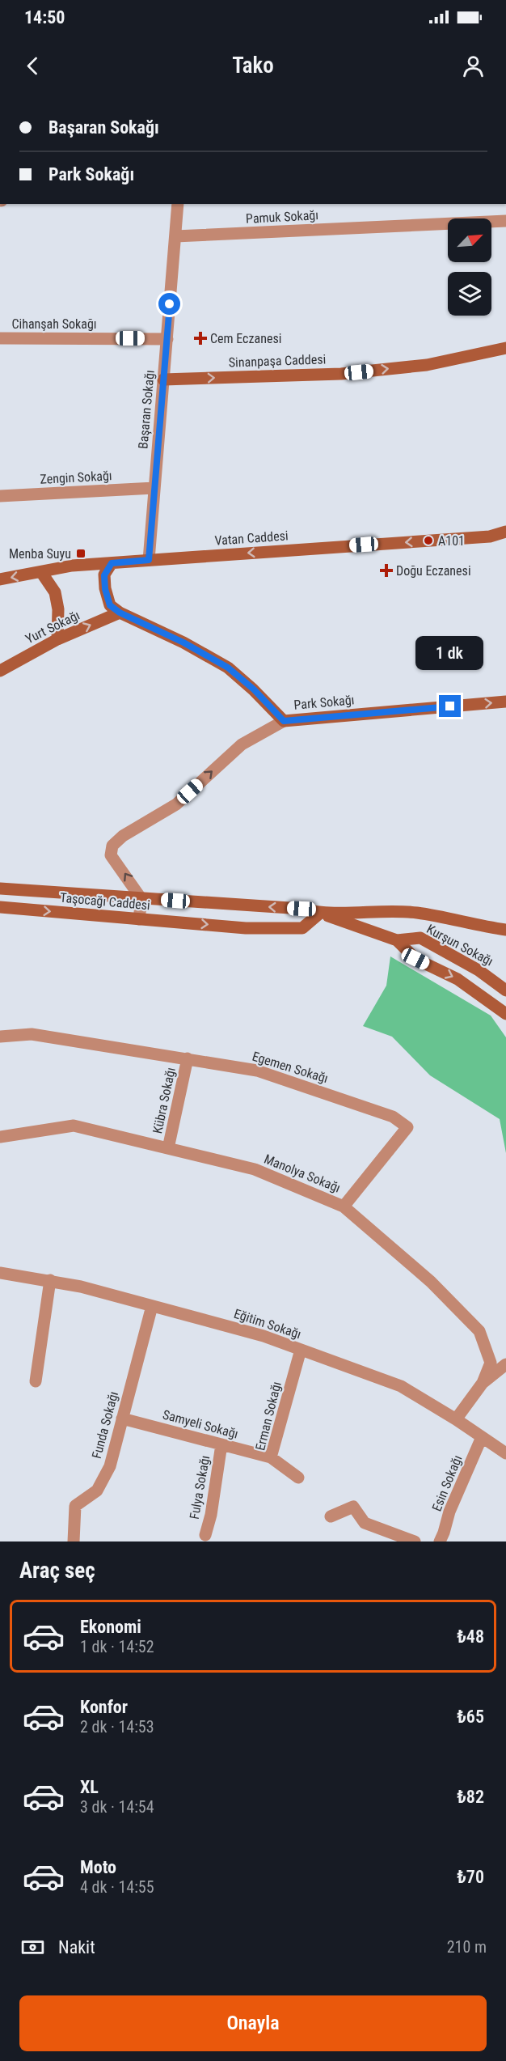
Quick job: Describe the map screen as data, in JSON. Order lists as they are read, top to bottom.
{
  "streets": {
    "street": [
      "Pamuk Sokağı",
      "Cihanşah Sokağı",
      "Sinanpaşa Caddesi",
      "Başaran Sokağı",
      "Zengin Sokağı",
      "Vatan Caddesi",
      "Yurt Sokağı",
      "Park Sokağı",
      "Taşocağı Caddesi",
      "Kurşun Sokağı",
      "Egemen Sokağı",
      "Kübra Sokağı",
      "Manolya Sokağı",
      "Eğitim Sokağı",
      "Erman Sokağı",
      "Samyeli Sokağı",
      "Funda Sokağı",
      "Esin Sokağı",
      "Fulya Sokağı"
    ]
  },
  "crossings": [
    ["Pamuk Sokağı", "Başaran Sokağı"],
    ["Cihanşah Sokağı", "Başaran Sokağı"],
    ["Sinanpaşa Caddesi", "Başaran Sokağı"],
    ["Başaran Sokağı", "Zengin Sokağı"],
    ["Başaran Sokağı", "Vatan Caddesi"],
    ["Vatan Caddesi", "Park Sokağı"],
    ["Yurt Sokağı", "Park Sokağı"],
    ["Taşocağı Caddesi", "Kurşun Sokağı"],
    ["Egemen Sokağı", "Kübra Sokağı"],
    ["Egemen Sokağı", "Manolya Sokağı"],
    ["Kübra Sokağı", "Manolya Sokağı"],
    ["Manolya Sokağı", "Eğitim Sokağı"],
    ["Eğitim Sokağı", "Erman Sokağı"],
    ["Eğitim Sokağı", "Funda Sokağı"],
    ["Eğitim Sokağı", "Esin Sokağı"],
    ["Erman Sokağı", "Samyeli Sokağı"],
    ["Samyeli Sokağı", "Funda Sokağı"],
    ["Samyeli Sokağı", "Fulya Sokağı"]
  ],
  "one_way": [
    "Sinanpaşa Caddesi",
    "Vatan Caddesi",
    "Yurt Sokağı",
    "Park Sokağı"
  ],
  "places": {
    "health": ["Cem Eczanesi", "Doğu Eczanesi"],
    "other": ["A101"],
    "transit": ["Menba Suyu"]
  },
  "north": "top right",
  "page": {
    "status": "14:50",
    "header": "Tako",
    "banner": ["Başaran Sokağı", "Park Sokağı"],
    "bubble": "1 dk",
    "heading": "Araç seç",
    "list": [
      {
        "name": "Ekonomi",
        "note": "1 dk · 14:52",
        "value": "₺48"
      },
      {
        "name": "Konfor",
        "note": "2 dk · 14:53",
        "value": "₺65"
      },
      {
        "name": "XL",
        "note": "3 dk · 14:54",
        "value": "₺82"
      },
      {
        "name": "Moto",
        "note": "4 dk · 14:55",
        "value": "₺70"
      }
    ],
    "pay": ["Nakit", "210 m"],
    "buttons": "Onayla"
  }
}
